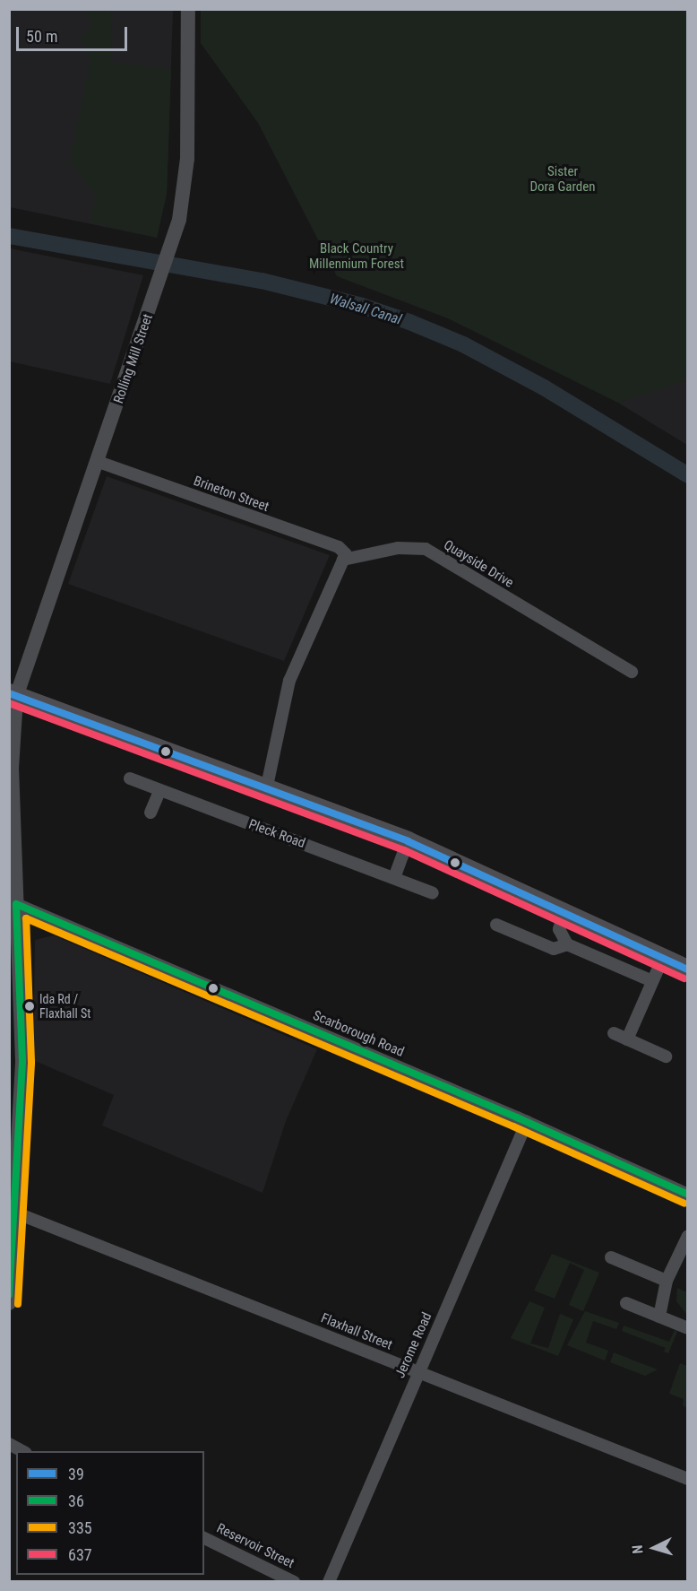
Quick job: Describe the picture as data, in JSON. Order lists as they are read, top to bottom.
{
  "streets": {
    "street": [
      "Rolling Mill Street",
      "Brineton Street",
      "Quayside Drive",
      "Pleck Road",
      "Scarborough Road",
      "Flaxhall Street",
      "Jerome Road",
      "Reservoir Street"
    ]
  },
  "crossings": [
    ["Rolling Mill Street", "Brineton Street"],
    ["Rolling Mill Street", "Scarborough Road"],
    ["Rolling Mill Street", "Flaxhall Street"],
    ["Brineton Street", "Quayside Drive"],
    ["Scarborough Road", "Jerome Road"],
    ["Flaxhall Street", "Jerome Road"]
  ],
  "water": ["Walsall Canal"],
  "parks": ["Sister Dora Garden", "Black Country Millennium Forest"],
  "places": ["Ida Rd / Flaxhall St"],
  "lines": [
    "transit line 39",
    "transit line 637",
    "transit line 36",
    "transit line 335"
  ],
  "legend": [
    "39",
    "36",
    "335",
    "637"
  ],
  "scale_bar": "50 m",
  "north": "left"
}
